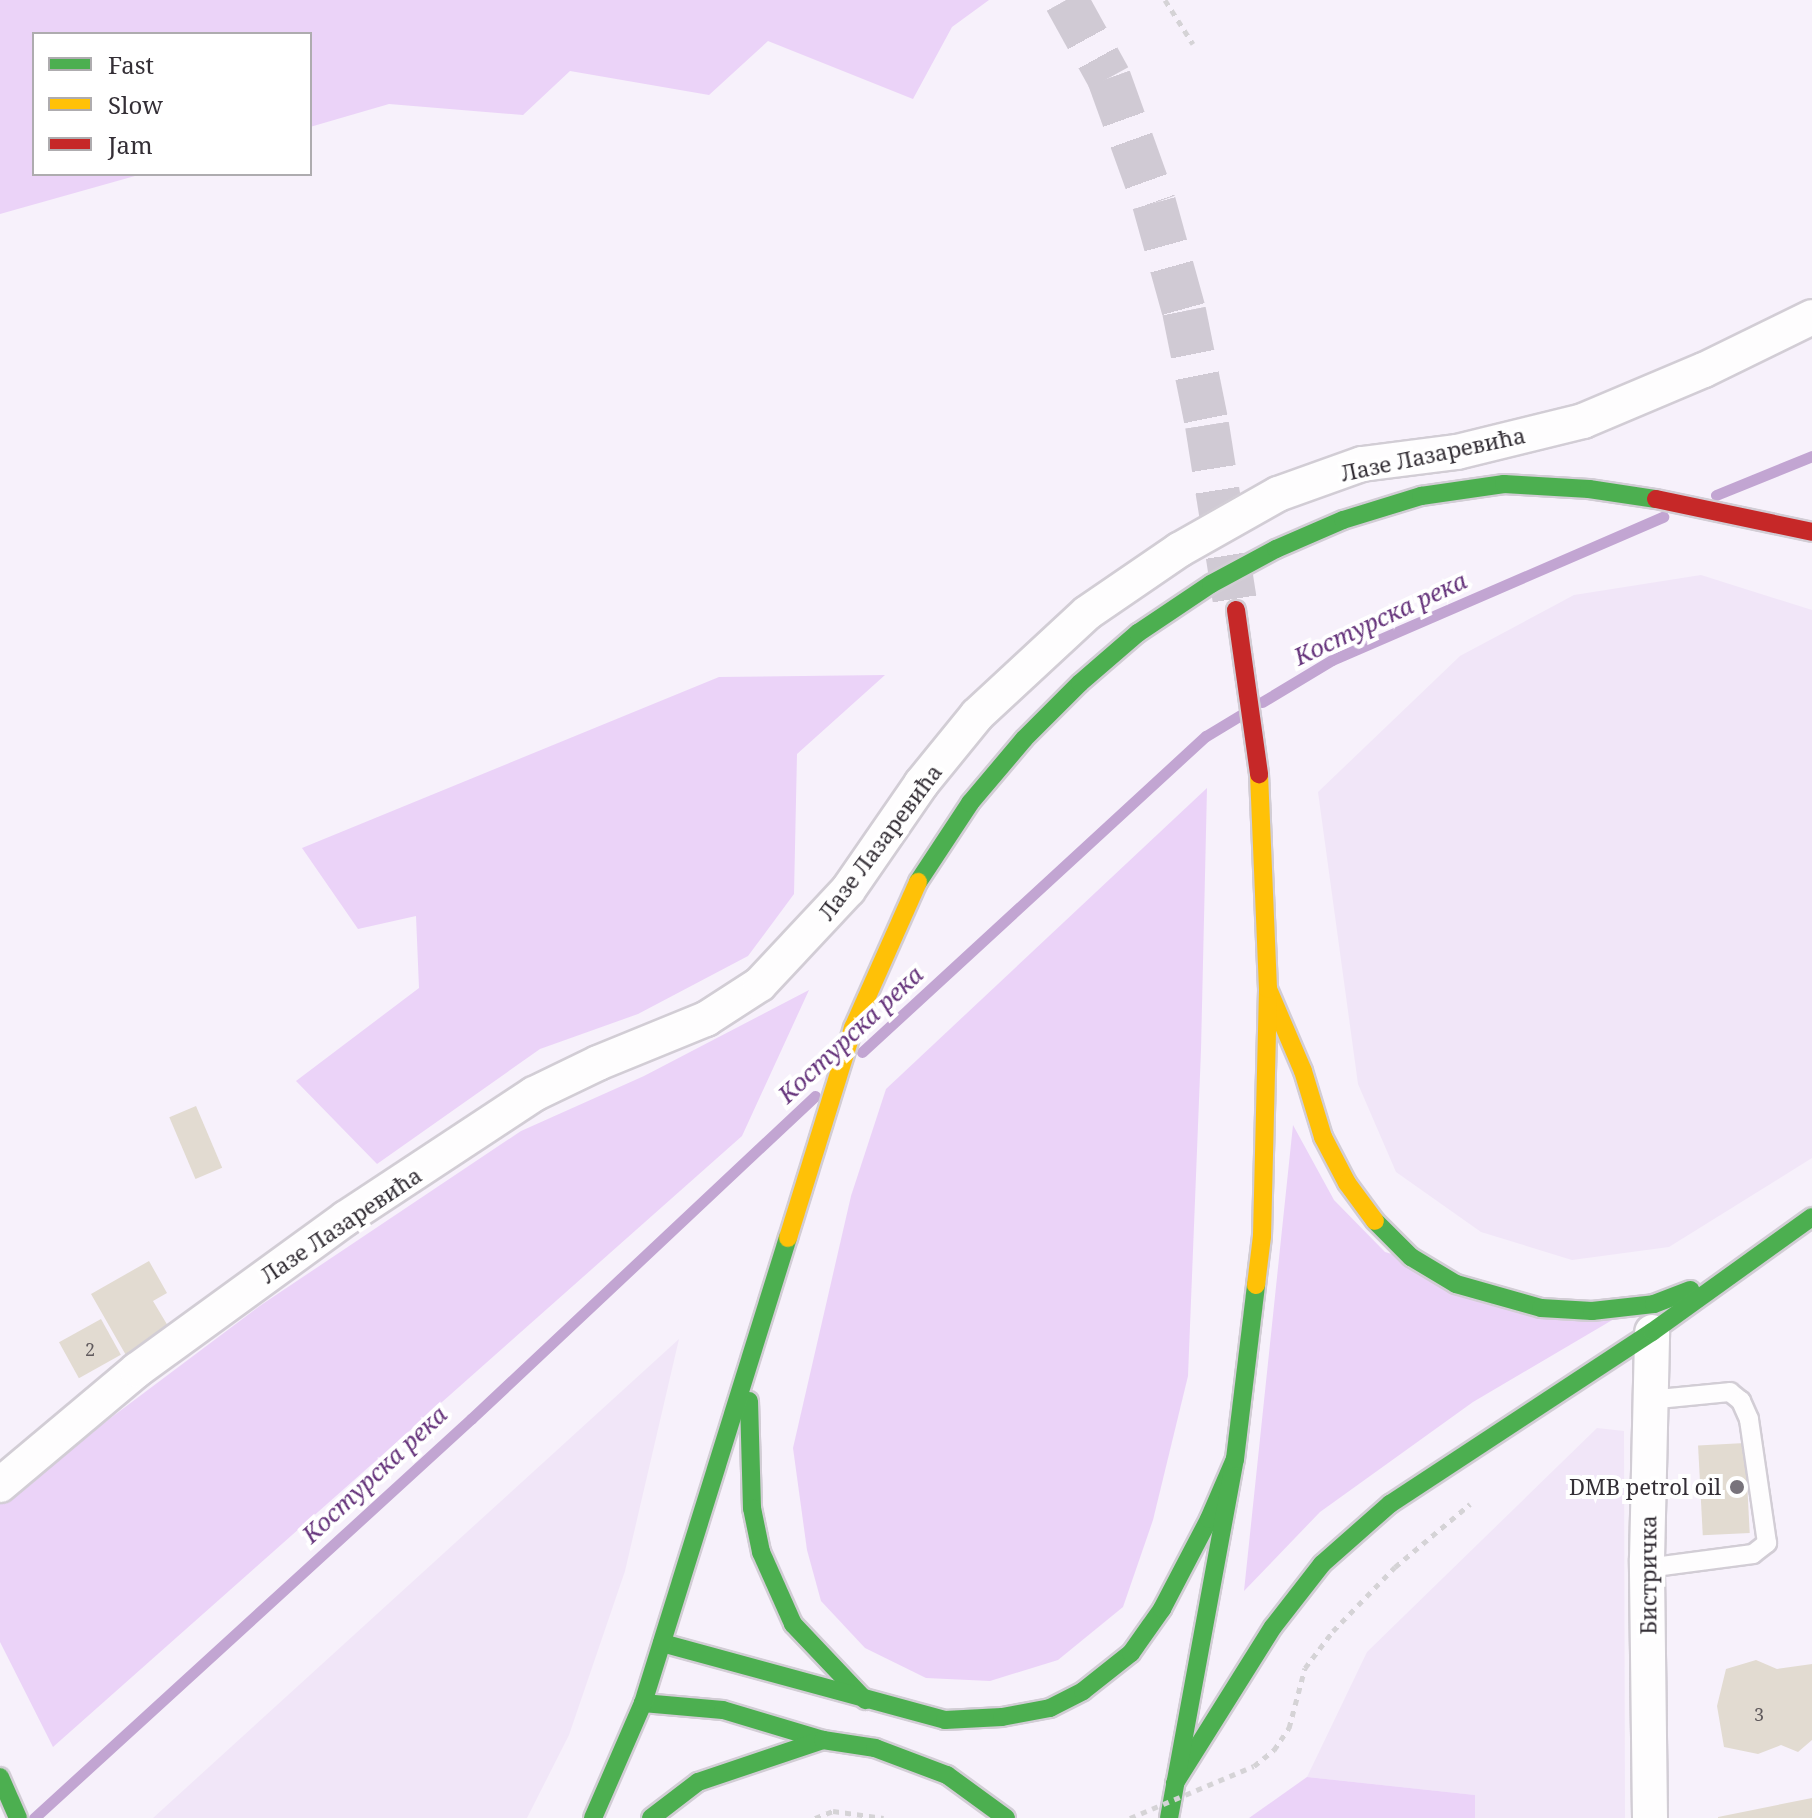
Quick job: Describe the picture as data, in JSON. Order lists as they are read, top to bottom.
{
  "streets": {
    "street": ["Лазе Лазаревића", "Бистричка"]
  },
  "water": ["Костурска река"],
  "places": ["DMB petrol oil"],
  "house_numbers": ["2", "3"],
  "legend": ["Fast", "Slow", "Jam"]
}
